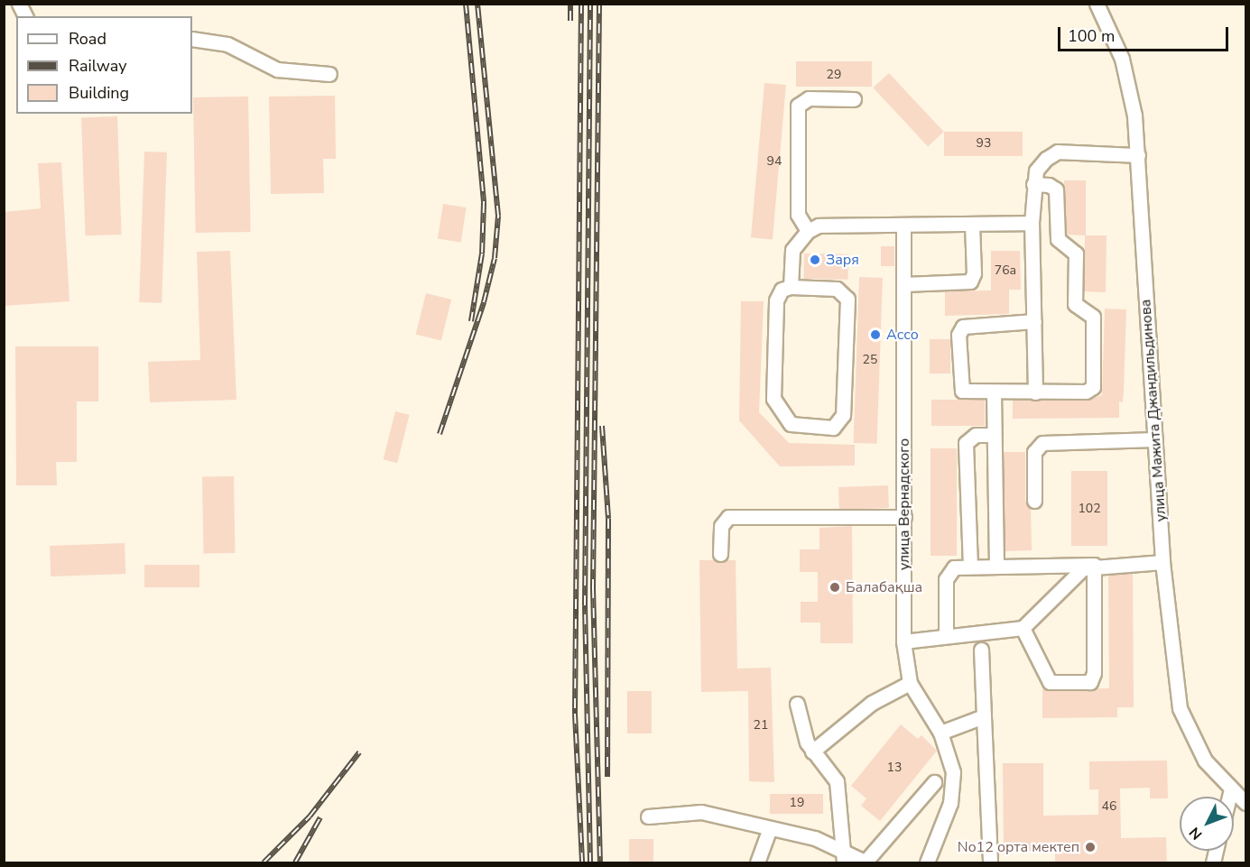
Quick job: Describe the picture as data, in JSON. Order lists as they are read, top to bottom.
{
  "streets": {
    "street": ["улица Мажита Джандильдинова", "улица Вернадского"]
  },
  "places": [
    "Заря",
    "Ассо",
    "Балабақша",
    "No12 орта мектеп"
  ],
  "house_numbers": [
    "29",
    "93",
    "94",
    "76а",
    "25",
    "102",
    "21",
    "13",
    "19",
    "46"
  ],
  "legend": ["Road", "Railway", "Building"],
  "scale_bar": "100 m",
  "north": "bottom left"
}
